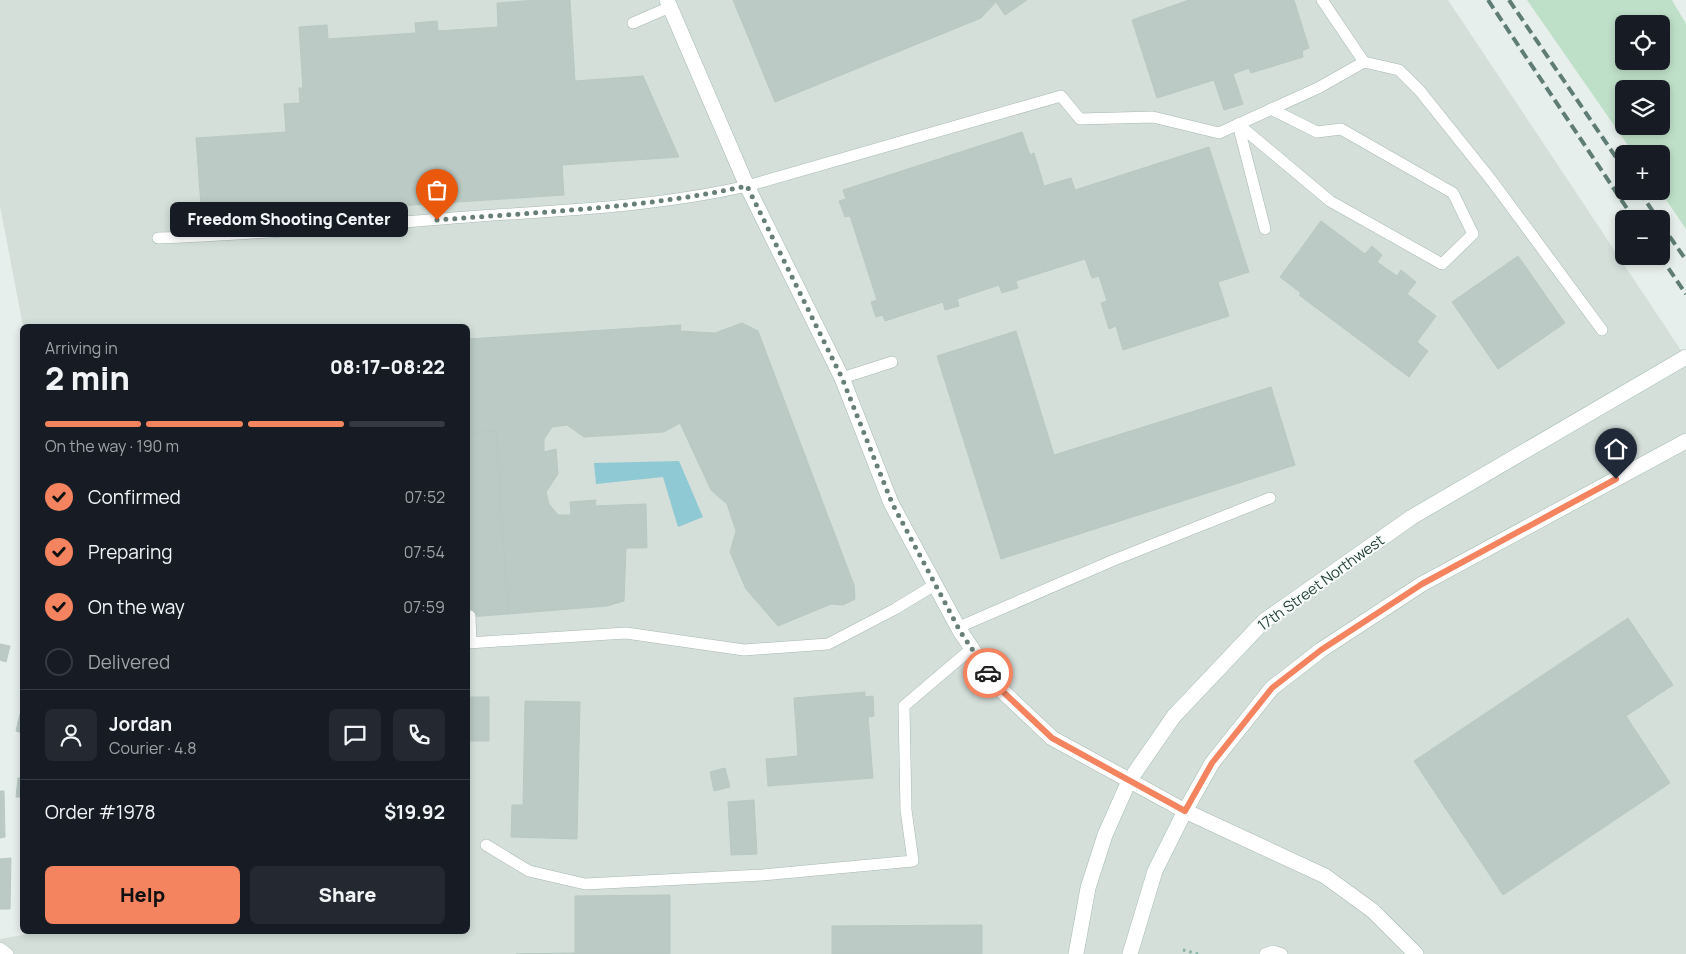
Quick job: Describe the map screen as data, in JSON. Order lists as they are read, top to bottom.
{
  "streets": {
    "main road": ["17th Street Northwest"]
  },
  "places": ["Freedom Shooting Center"],
  "page": {
    "map_buttons": ["+", "−"],
    "bubble": "Freedom Shooting Center",
    "heading": ["2 min", "Arriving in", "08:17–08:22"],
    "panel": [
      "Jordan",
      "Courier · 4.8",
      "Order #1978",
      "$19.92"
    ],
    "bar": "On the way · 190 m",
    "list": [
      ["Confirmed", "07:52"],
      ["Preparing", "07:54"],
      ["On the way", "07:59"],
      "Delivered"
    ],
    "buttons": ["Help", "Share"]
  }
}
